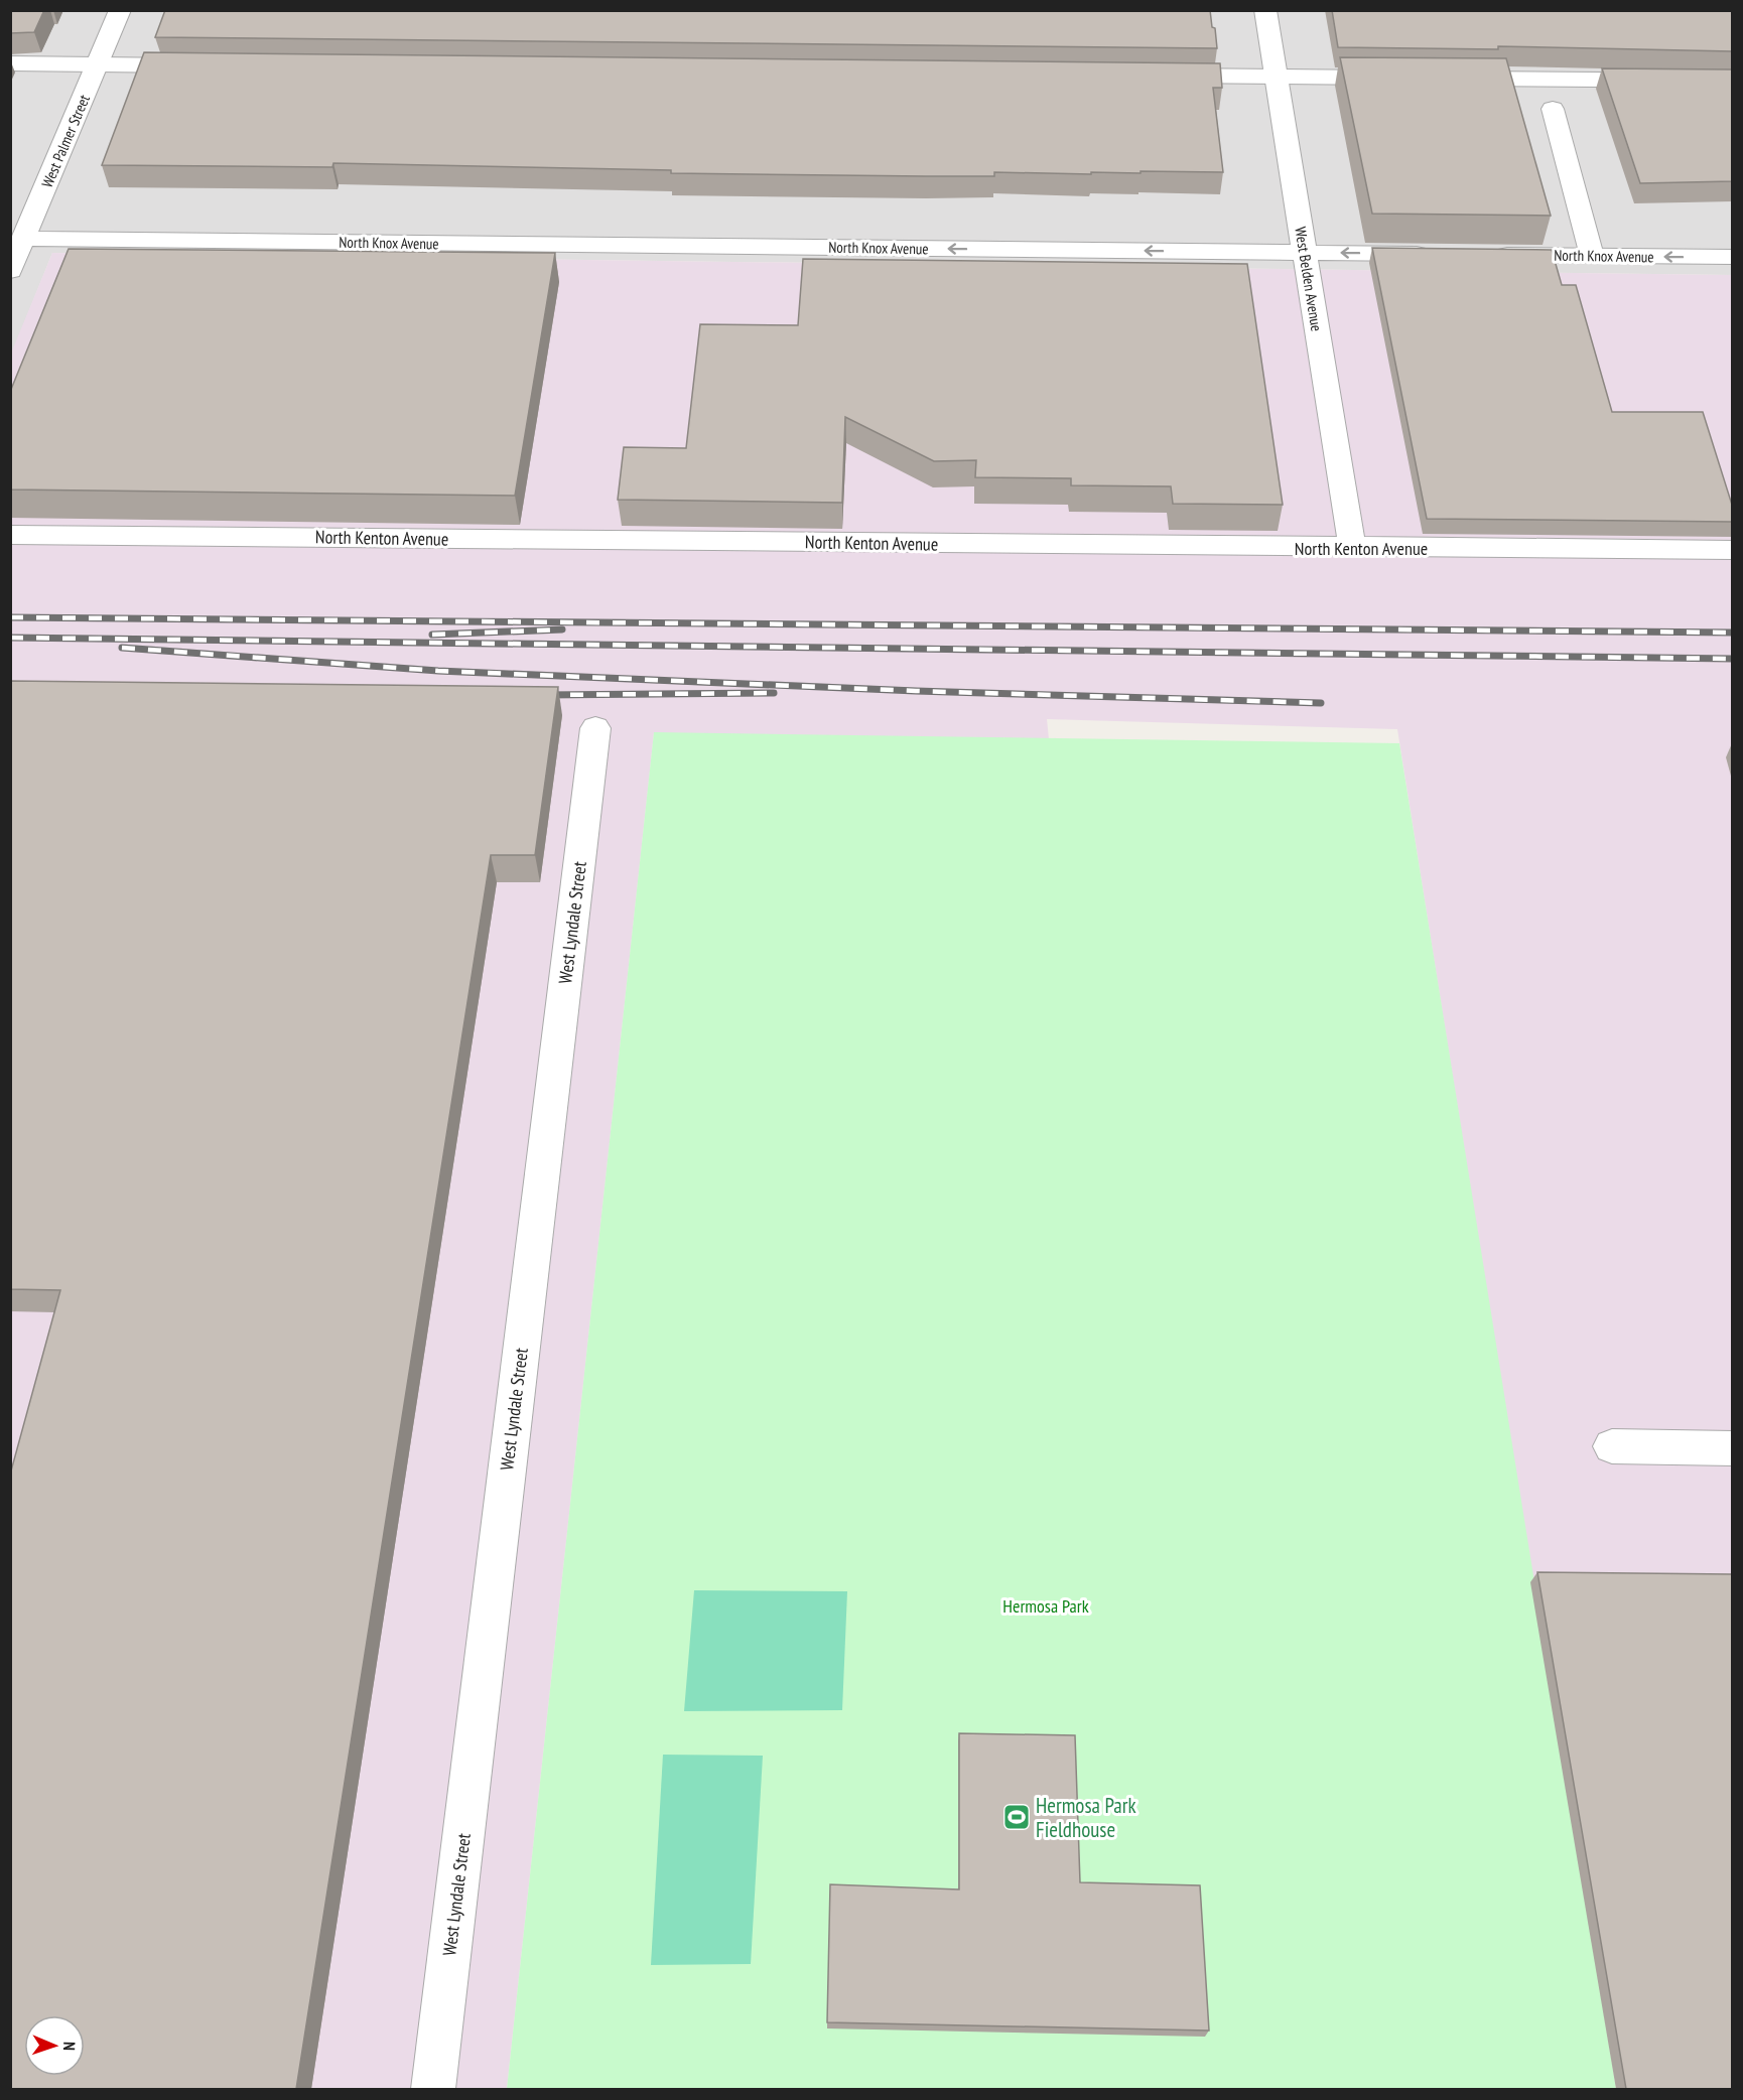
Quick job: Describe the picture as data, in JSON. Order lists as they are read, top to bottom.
{
  "streets": {
    "street": [
      "West Palmer Street",
      "North Knox Avenue",
      "West Belden Avenue",
      "North Kenton Avenue",
      "West Lyndale Street"
    ]
  },
  "crossings": [
    ["West Palmer Street", "North Knox Avenue"],
    ["North Knox Avenue", "West Belden Avenue"],
    ["West Belden Avenue", "North Kenton Avenue"]
  ],
  "parks": ["Hermosa Park"],
  "places": {
    "sports": ["Hermosa Park Fieldhouse"]
  },
  "north": "right"
}
